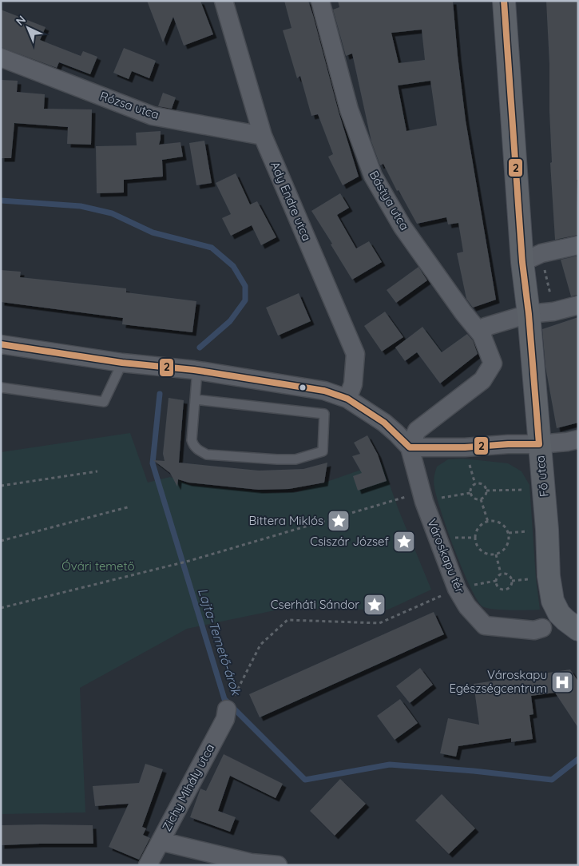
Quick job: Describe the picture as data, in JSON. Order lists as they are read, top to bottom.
{
  "streets": {
    "main road": ["Fő utca"],
    "street": [
      "Rózsa utca",
      "Bástya utca",
      "Ady Endre utca",
      "Városkapu tér",
      "Zichy Mihály utca"
    ]
  },
  "crossings": [
    ["Rózsa utca", "Ady Endre utca"],
    ["Ady Endre utca", "Városkapu tér"]
  ],
  "water": ["Lajta-Temető-árok"],
  "parks": ["Óvári temető"],
  "places": {
    "place": ["Bittera Miklós", "Csiszár József", "Cserháti Sándor"],
    "hospital": ["Városkapu Egészségcentrum"]
  },
  "lines": ["transit line 2"],
  "north": "top left"
}
